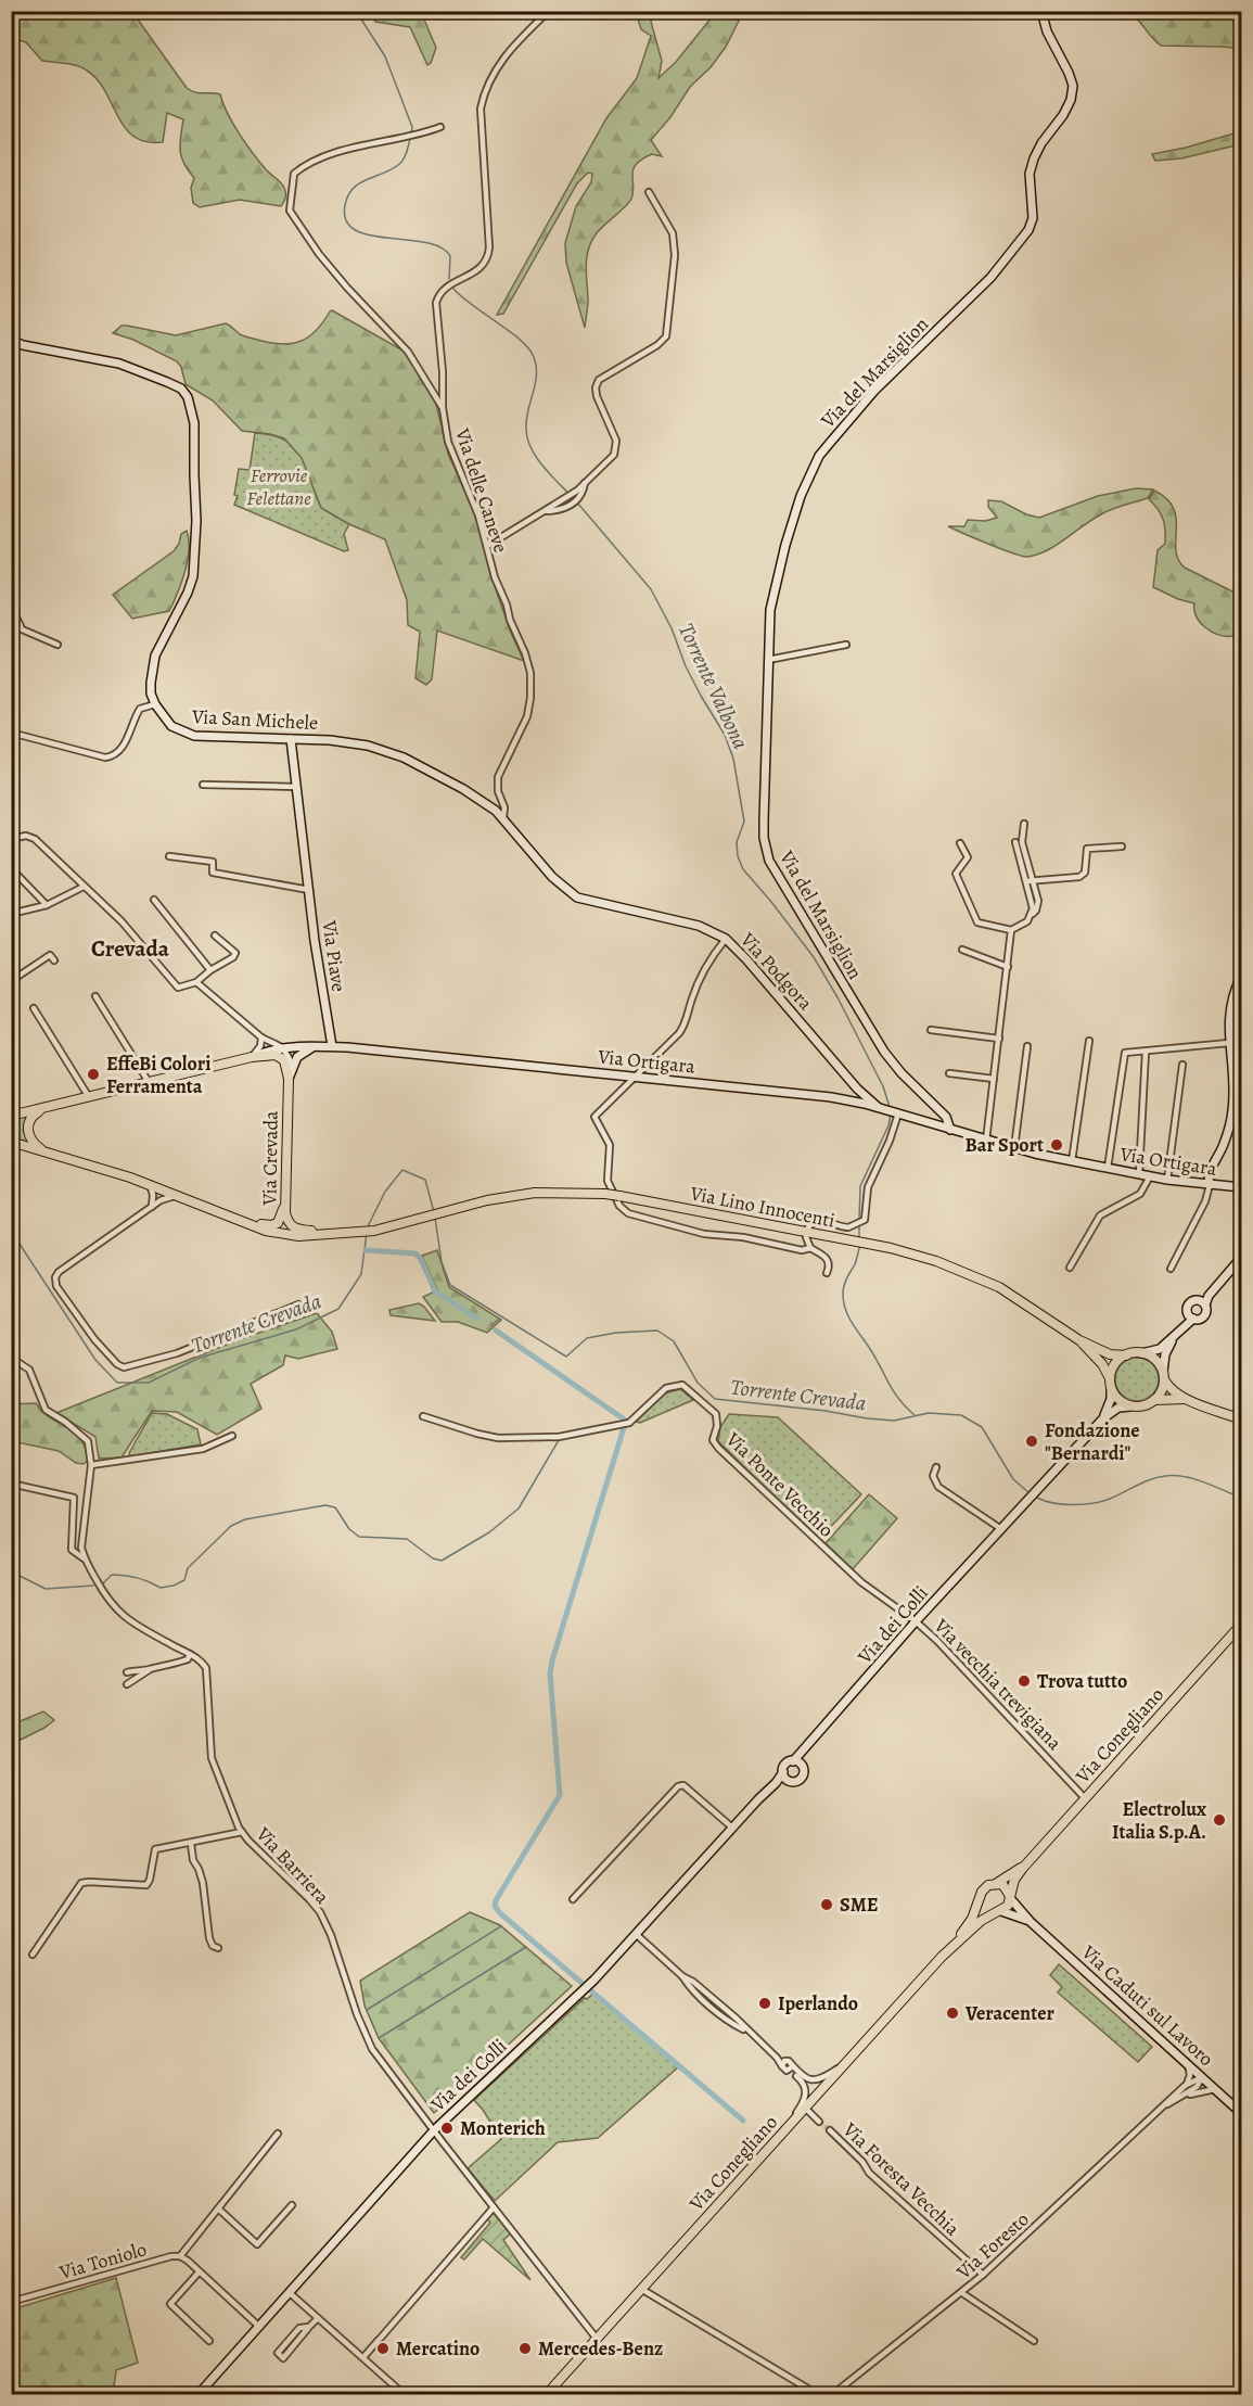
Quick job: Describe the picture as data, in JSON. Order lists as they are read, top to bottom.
{
  "streets": {
    "main road": ["Via Crevada", "Via Lino Innocenti", "Via Conegliano"],
    "street": [
      "Via del Marsiglion",
      "Via delle Caneve",
      "Via San Michele",
      "Via Piave",
      "Via Podgora",
      "Via Ortigara",
      "Via Ponte Vecchio",
      "Via dei Colli",
      "Via vecchia trevigiana",
      "Via Barriera",
      "Via Caduti sul Lavoro",
      "Via Foresta Vecchia",
      "Via Foresto",
      "Via Toniolo"
    ]
  },
  "crossings": [
    ["Via del Marsiglion", "Via Ortigara"],
    ["Via delle Caneve", "Via San Michele"],
    ["Via San Michele", "Via Piave"],
    ["Via San Michele", "Via Podgora"],
    ["Via Piave", "Via Ortigara"],
    ["Via Piave", "Via Crevada"],
    ["Via Podgora", "Via Ortigara"],
    ["Via Ortigara", "Via Crevada"],
    ["Via Crevada", "Via Lino Innocenti"],
    ["Via Ponte Vecchio", "Via dei Colli"],
    ["Via Ponte Vecchio", "Via vecchia trevigiana"],
    ["Via dei Colli", "Via vecchia trevigiana"],
    ["Via dei Colli", "Via Barriera"],
    ["Via vecchia trevigiana", "Via Conegliano"],
    ["Via Conegliano", "Via Barriera"],
    ["Via Conegliano", "Via Caduti sul Lavoro"],
    ["Via Conegliano", "Via Foresta Vecchia"],
    ["Via Caduti sul Lavoro", "Via Foresto"],
    ["Via Foresta Vecchia", "Via Foresto"]
  ],
  "districts": ["Crevada"],
  "water": ["Torrente Valbona", "Torrente Crevada"],
  "parks": ["Ferrovie Felettane"],
  "places": [
    "EffeBi Colori Ferramenta",
    "Bar Sport",
    "Fondazione \"Bernardi\"",
    "Trova tutto",
    "Electrolux Italia S.p.A.",
    "SME",
    "Iperlando",
    "Veracenter",
    "Monterich",
    "Mercatino",
    "Mercedes-Benz"
  ]
}
